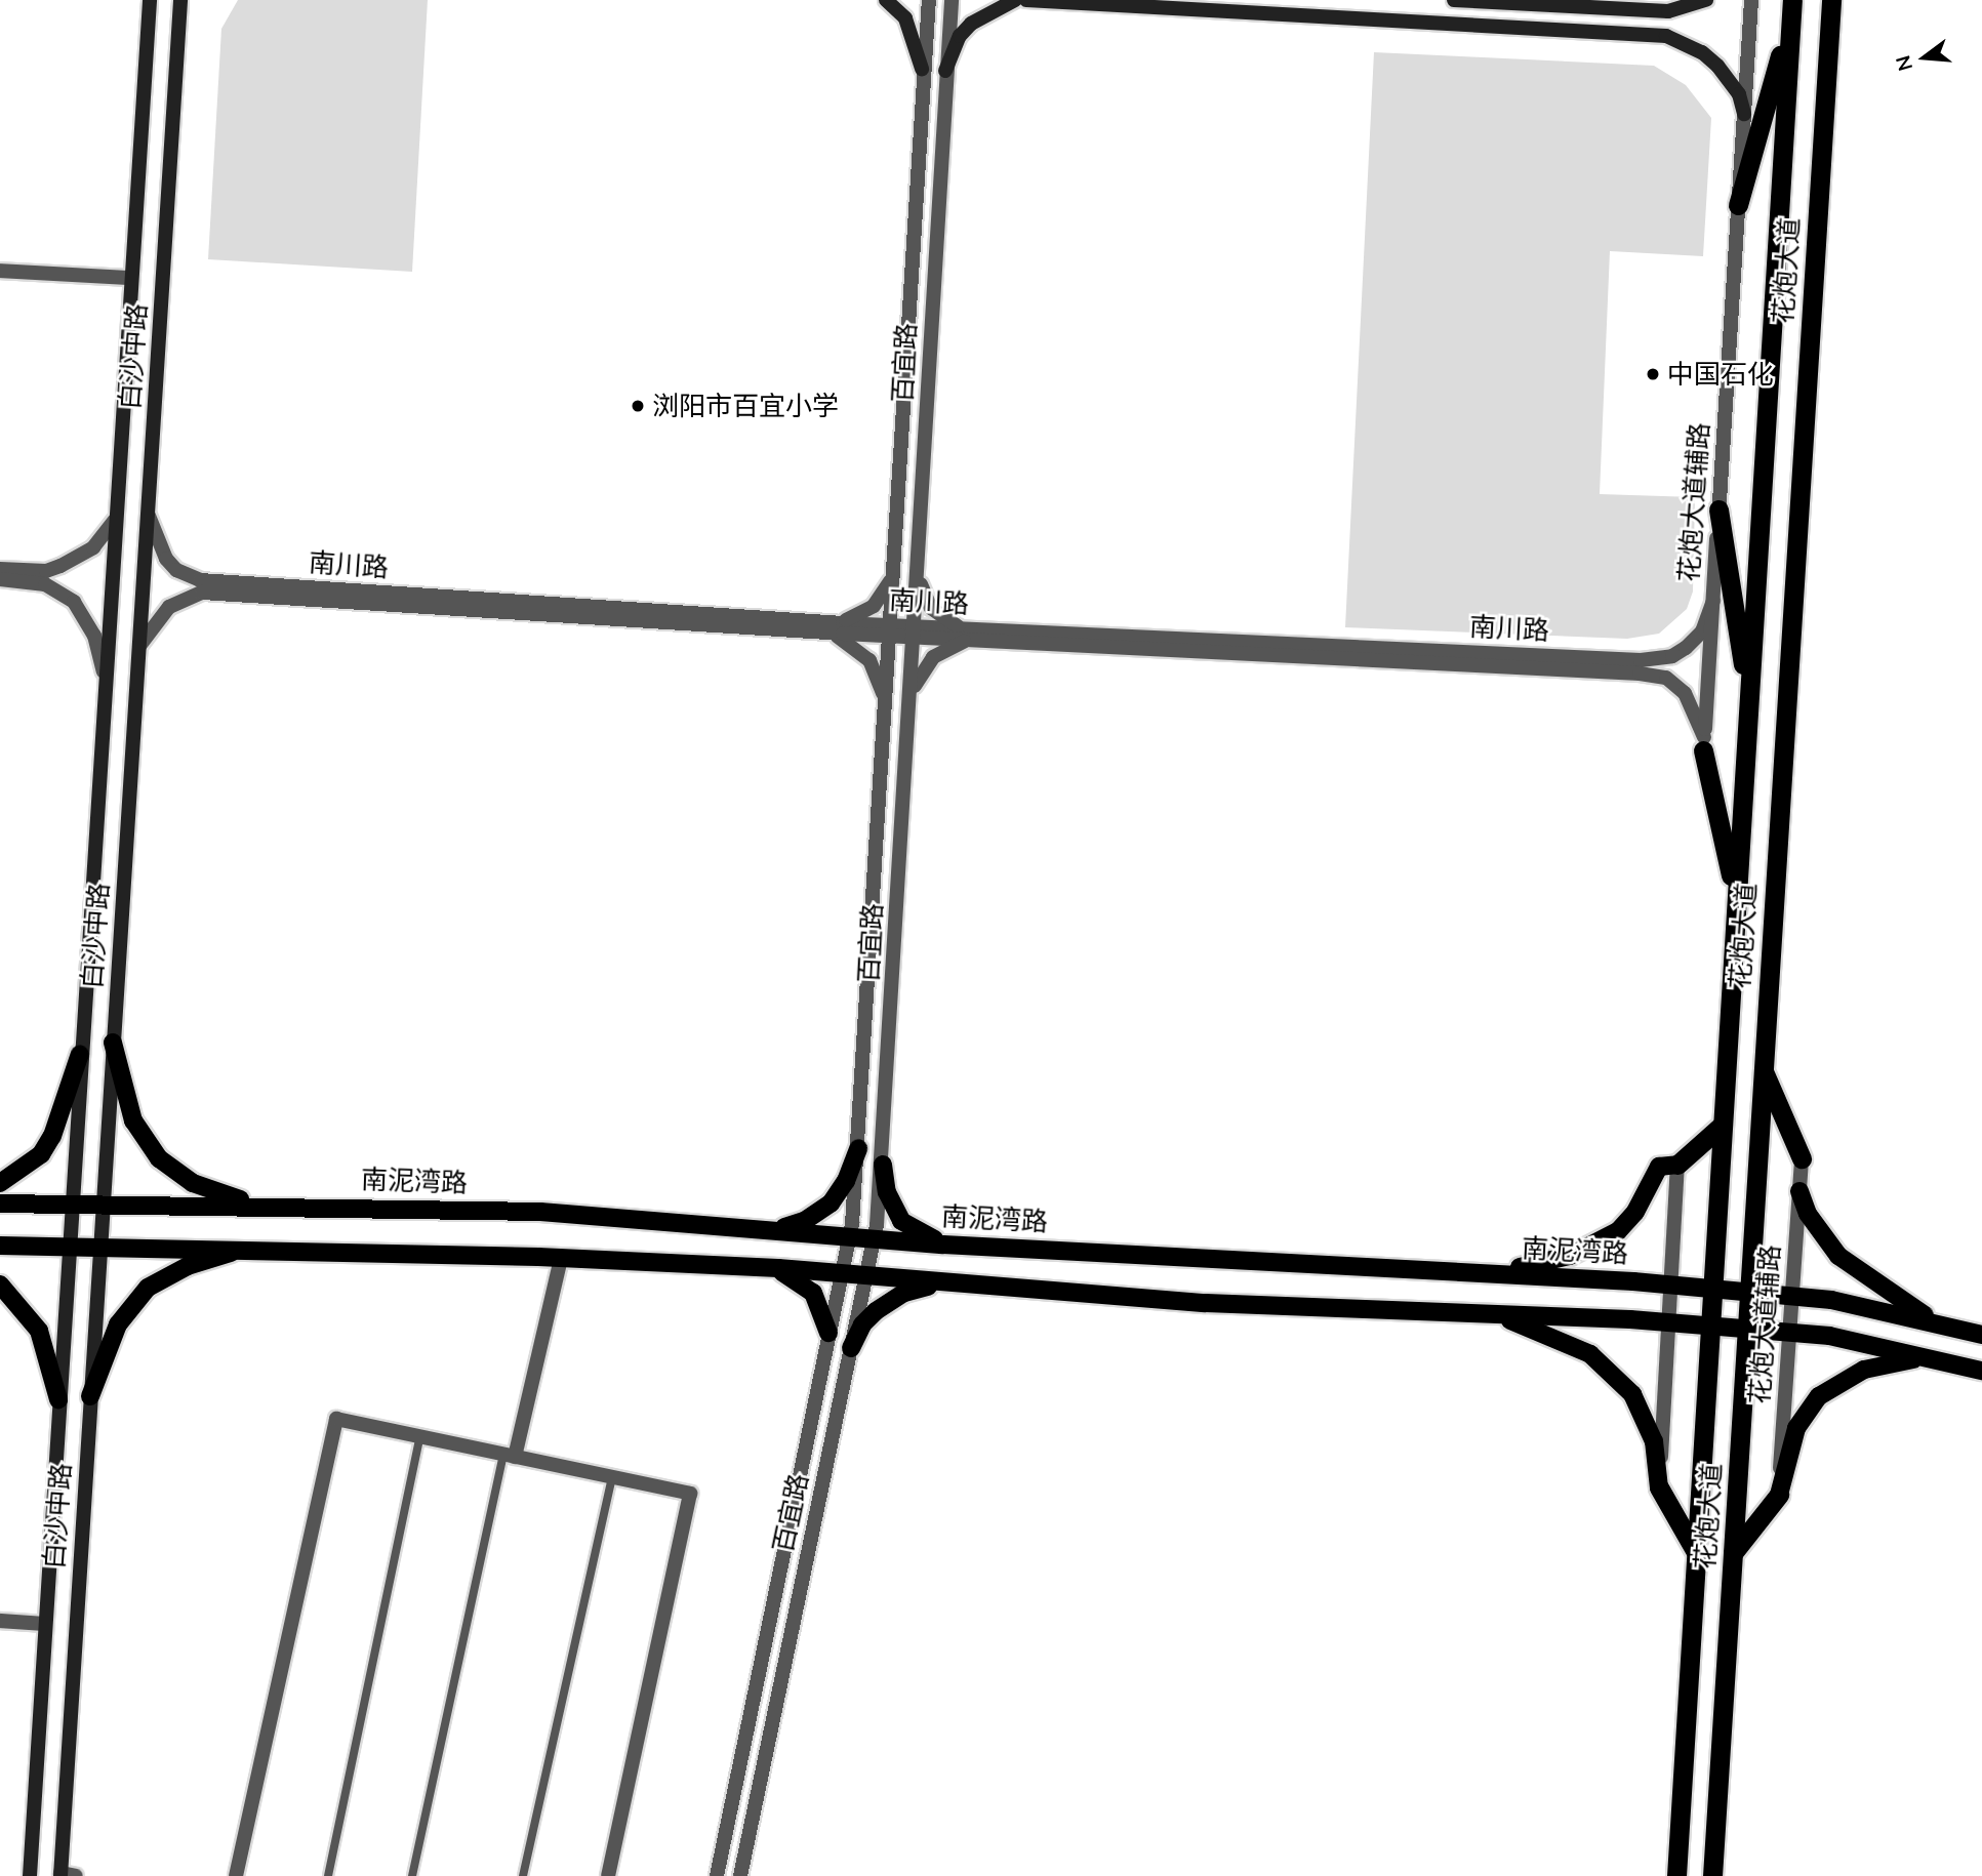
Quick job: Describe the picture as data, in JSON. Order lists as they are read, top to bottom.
{
  "streets": {
    "highway": ["花炮大道"],
    "main road": ["白沙中路", "南泥湾路"],
    "street": ["百宜路", "花炮大道辅路", "南川路"]
  },
  "crossings": [
    ["花炮大道", "南泥湾路"],
    ["白沙中路", "南川路"],
    ["白沙中路", "南泥湾路"],
    ["百宜路", "南川路"],
    ["百宜路", "南泥湾路"],
    ["花炮大道辅路", "南川路"],
    ["花炮大道辅路", "南泥湾路"]
  ],
  "places": ["中国石化", "浏阳市百宜小学"],
  "north": "left"
}
